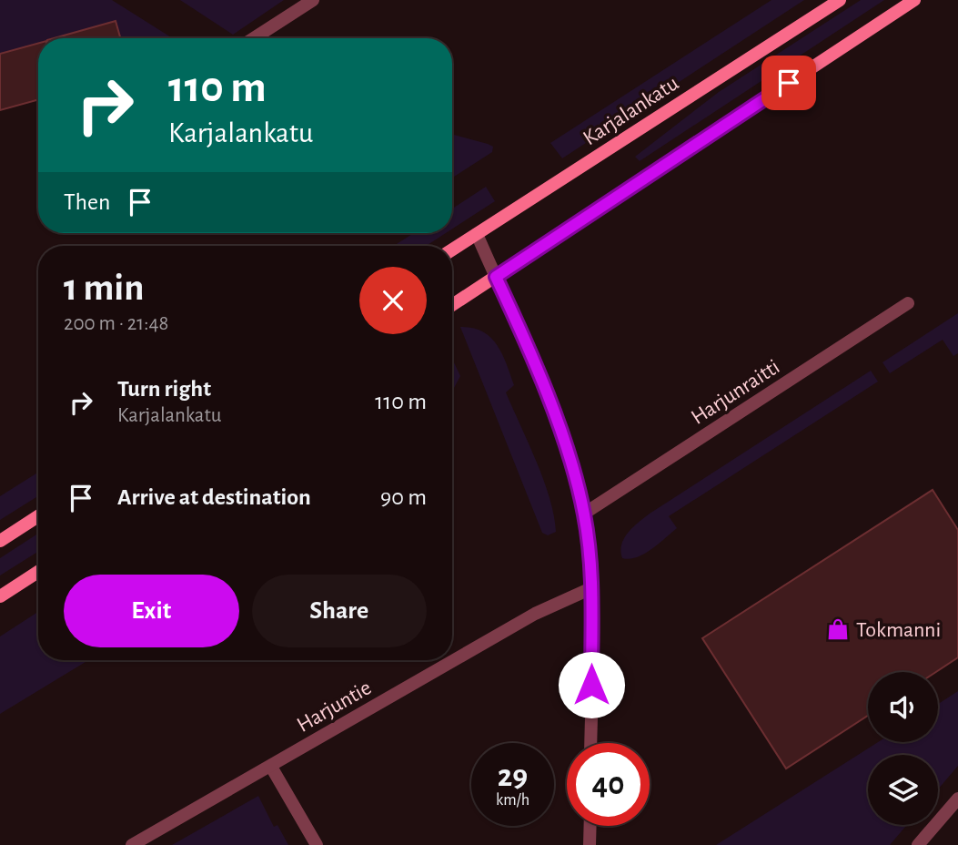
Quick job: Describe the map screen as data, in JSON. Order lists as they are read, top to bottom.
{
  "streets": {
    "main road": ["Karjalankatu"],
    "street": ["Harjunraitti", "Harjuntie"]
  },
  "places": {
    "shop": ["Tokmanni"]
  },
  "page": {
    "turn": ["110 m", "Karjalankatu"],
    "then": "Then",
    "heading": ["1 min", "200 m · 21:48"],
    "list": [
      {
        "name": "Turn right",
        "note": "Karjalankatu",
        "value": "110 m"
      },
      {
        "name": "Arrive at destination",
        "value": "90 m"
      }
    ],
    "buttons": ["Exit", "Share"],
    "speed": "29 km/h",
    "limit": "40"
  }
}
